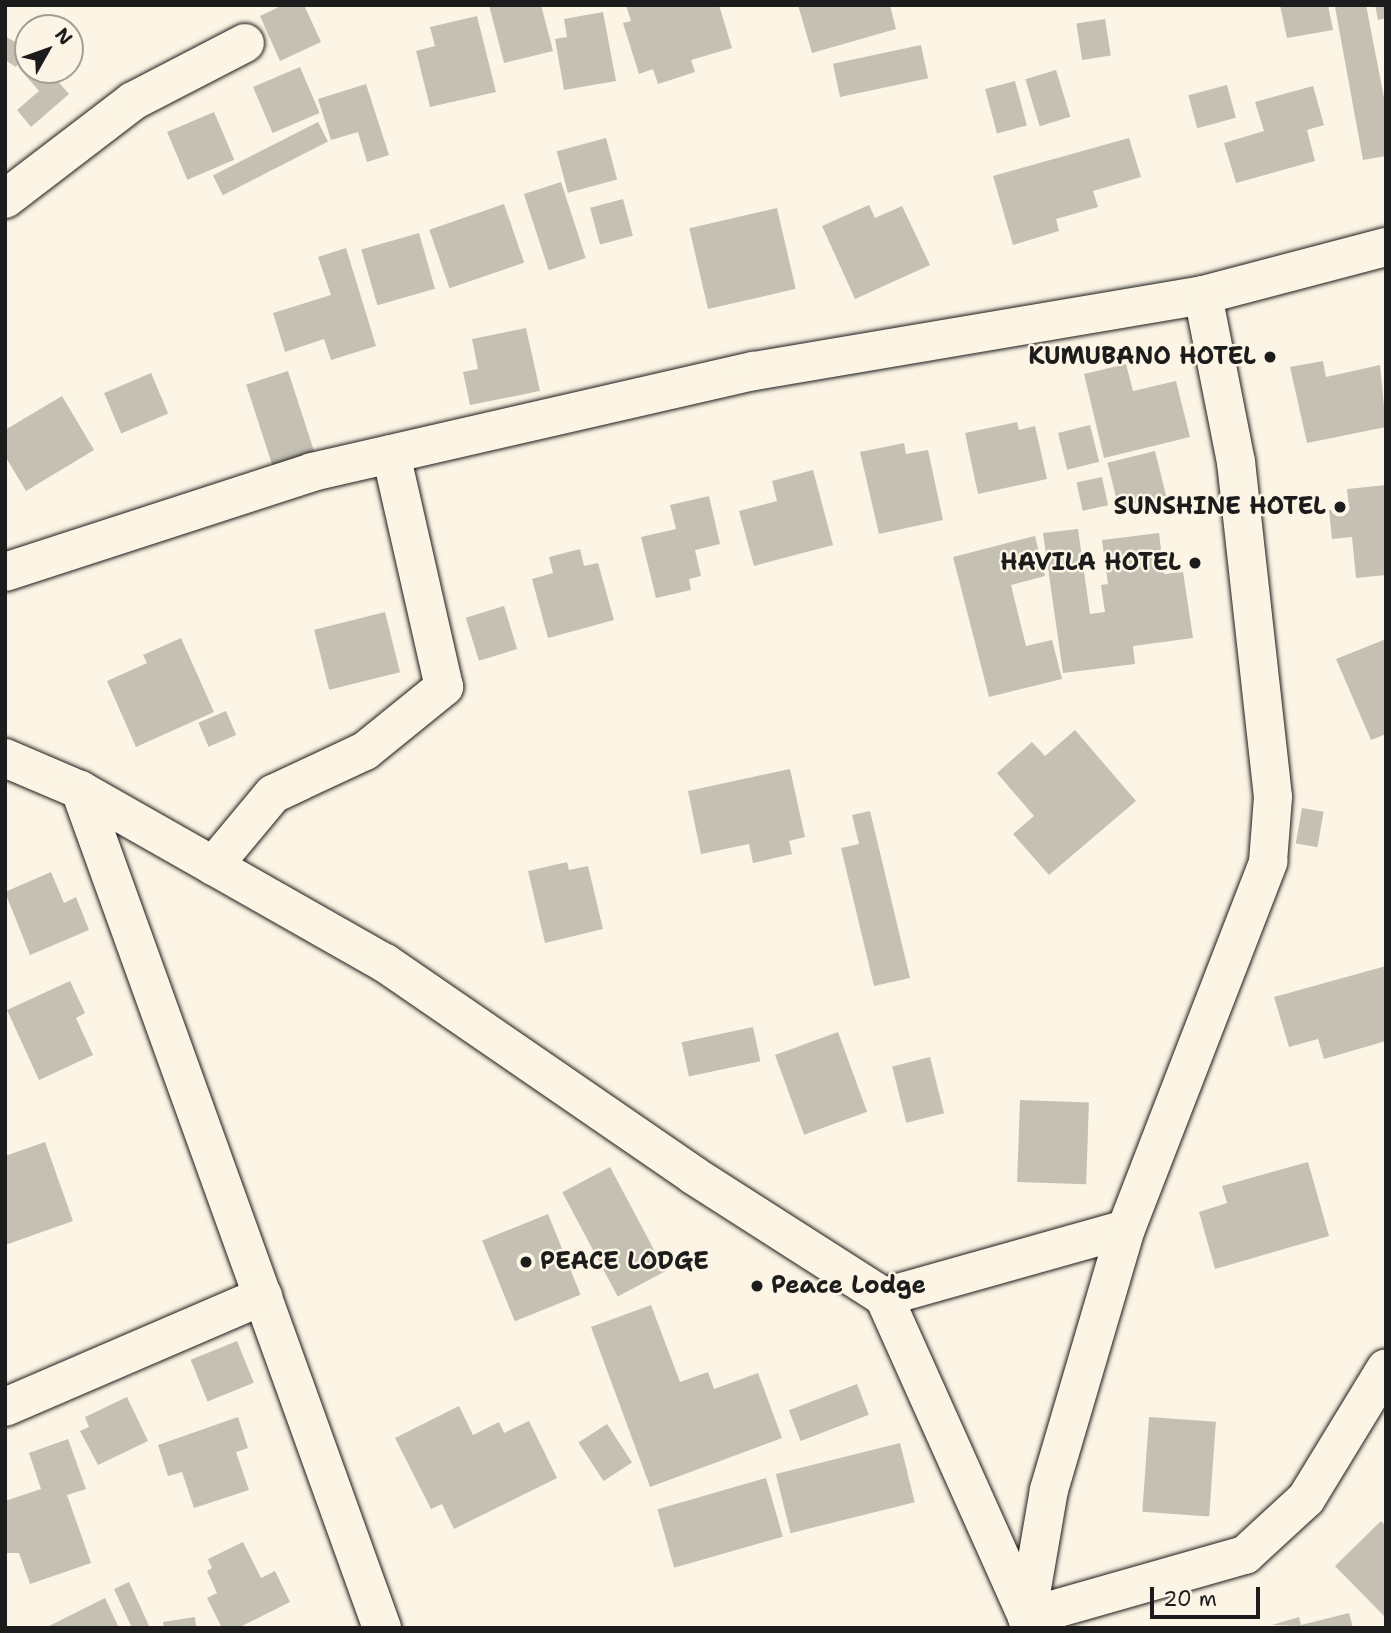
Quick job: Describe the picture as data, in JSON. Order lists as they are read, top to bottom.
{
  "places": [
    "KUMUBANO HOTEL",
    "SUNSHINE HOTEL",
    "HAVILA HOTEL",
    "PEACE LODGE",
    "Peace Lodge"
  ],
  "scale_bar": "20 m",
  "north": "top right"
}
